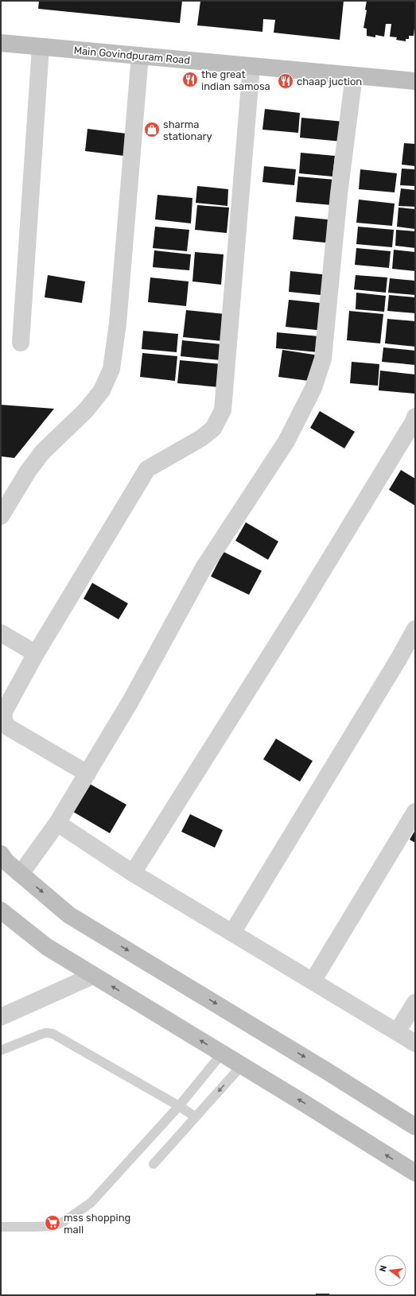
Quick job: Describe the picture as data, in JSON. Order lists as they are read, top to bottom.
{
  "streets": {
    "street": ["Main Govindpuram Road"]
  },
  "places": {
    "restaurant": ["the great indian samosa", "chaap juction"],
    "shop": ["sharma stationary"],
    "supermarket": ["mss shopping mall"]
  },
  "north": "left"
}
